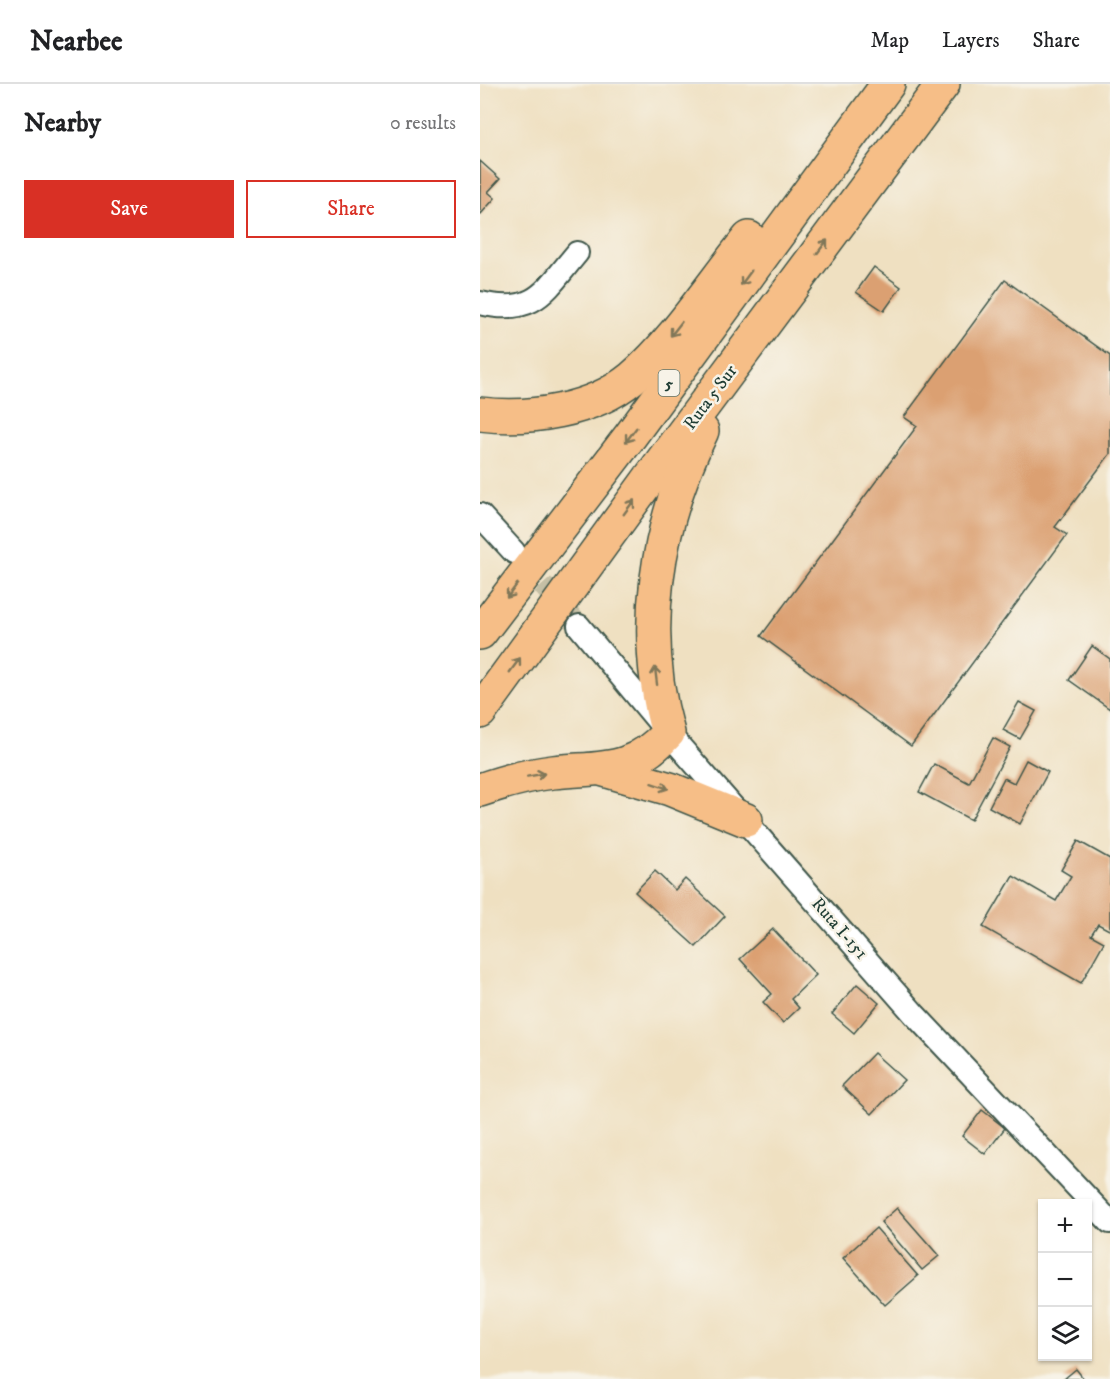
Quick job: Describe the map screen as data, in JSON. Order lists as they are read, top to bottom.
{
  "streets": {
    "highway": ["5", "Ruta 5 Sur"],
    "street": ["Ruta I-151"]
  },
  "page": {
    "header": "Nearbee",
    "nav": ["Map", "Layers", "Share"],
    "heading": ["Nearby", "0 results"],
    "buttons": ["Save", "Share"],
    "map_buttons": ["+", "−"]
  }
}
